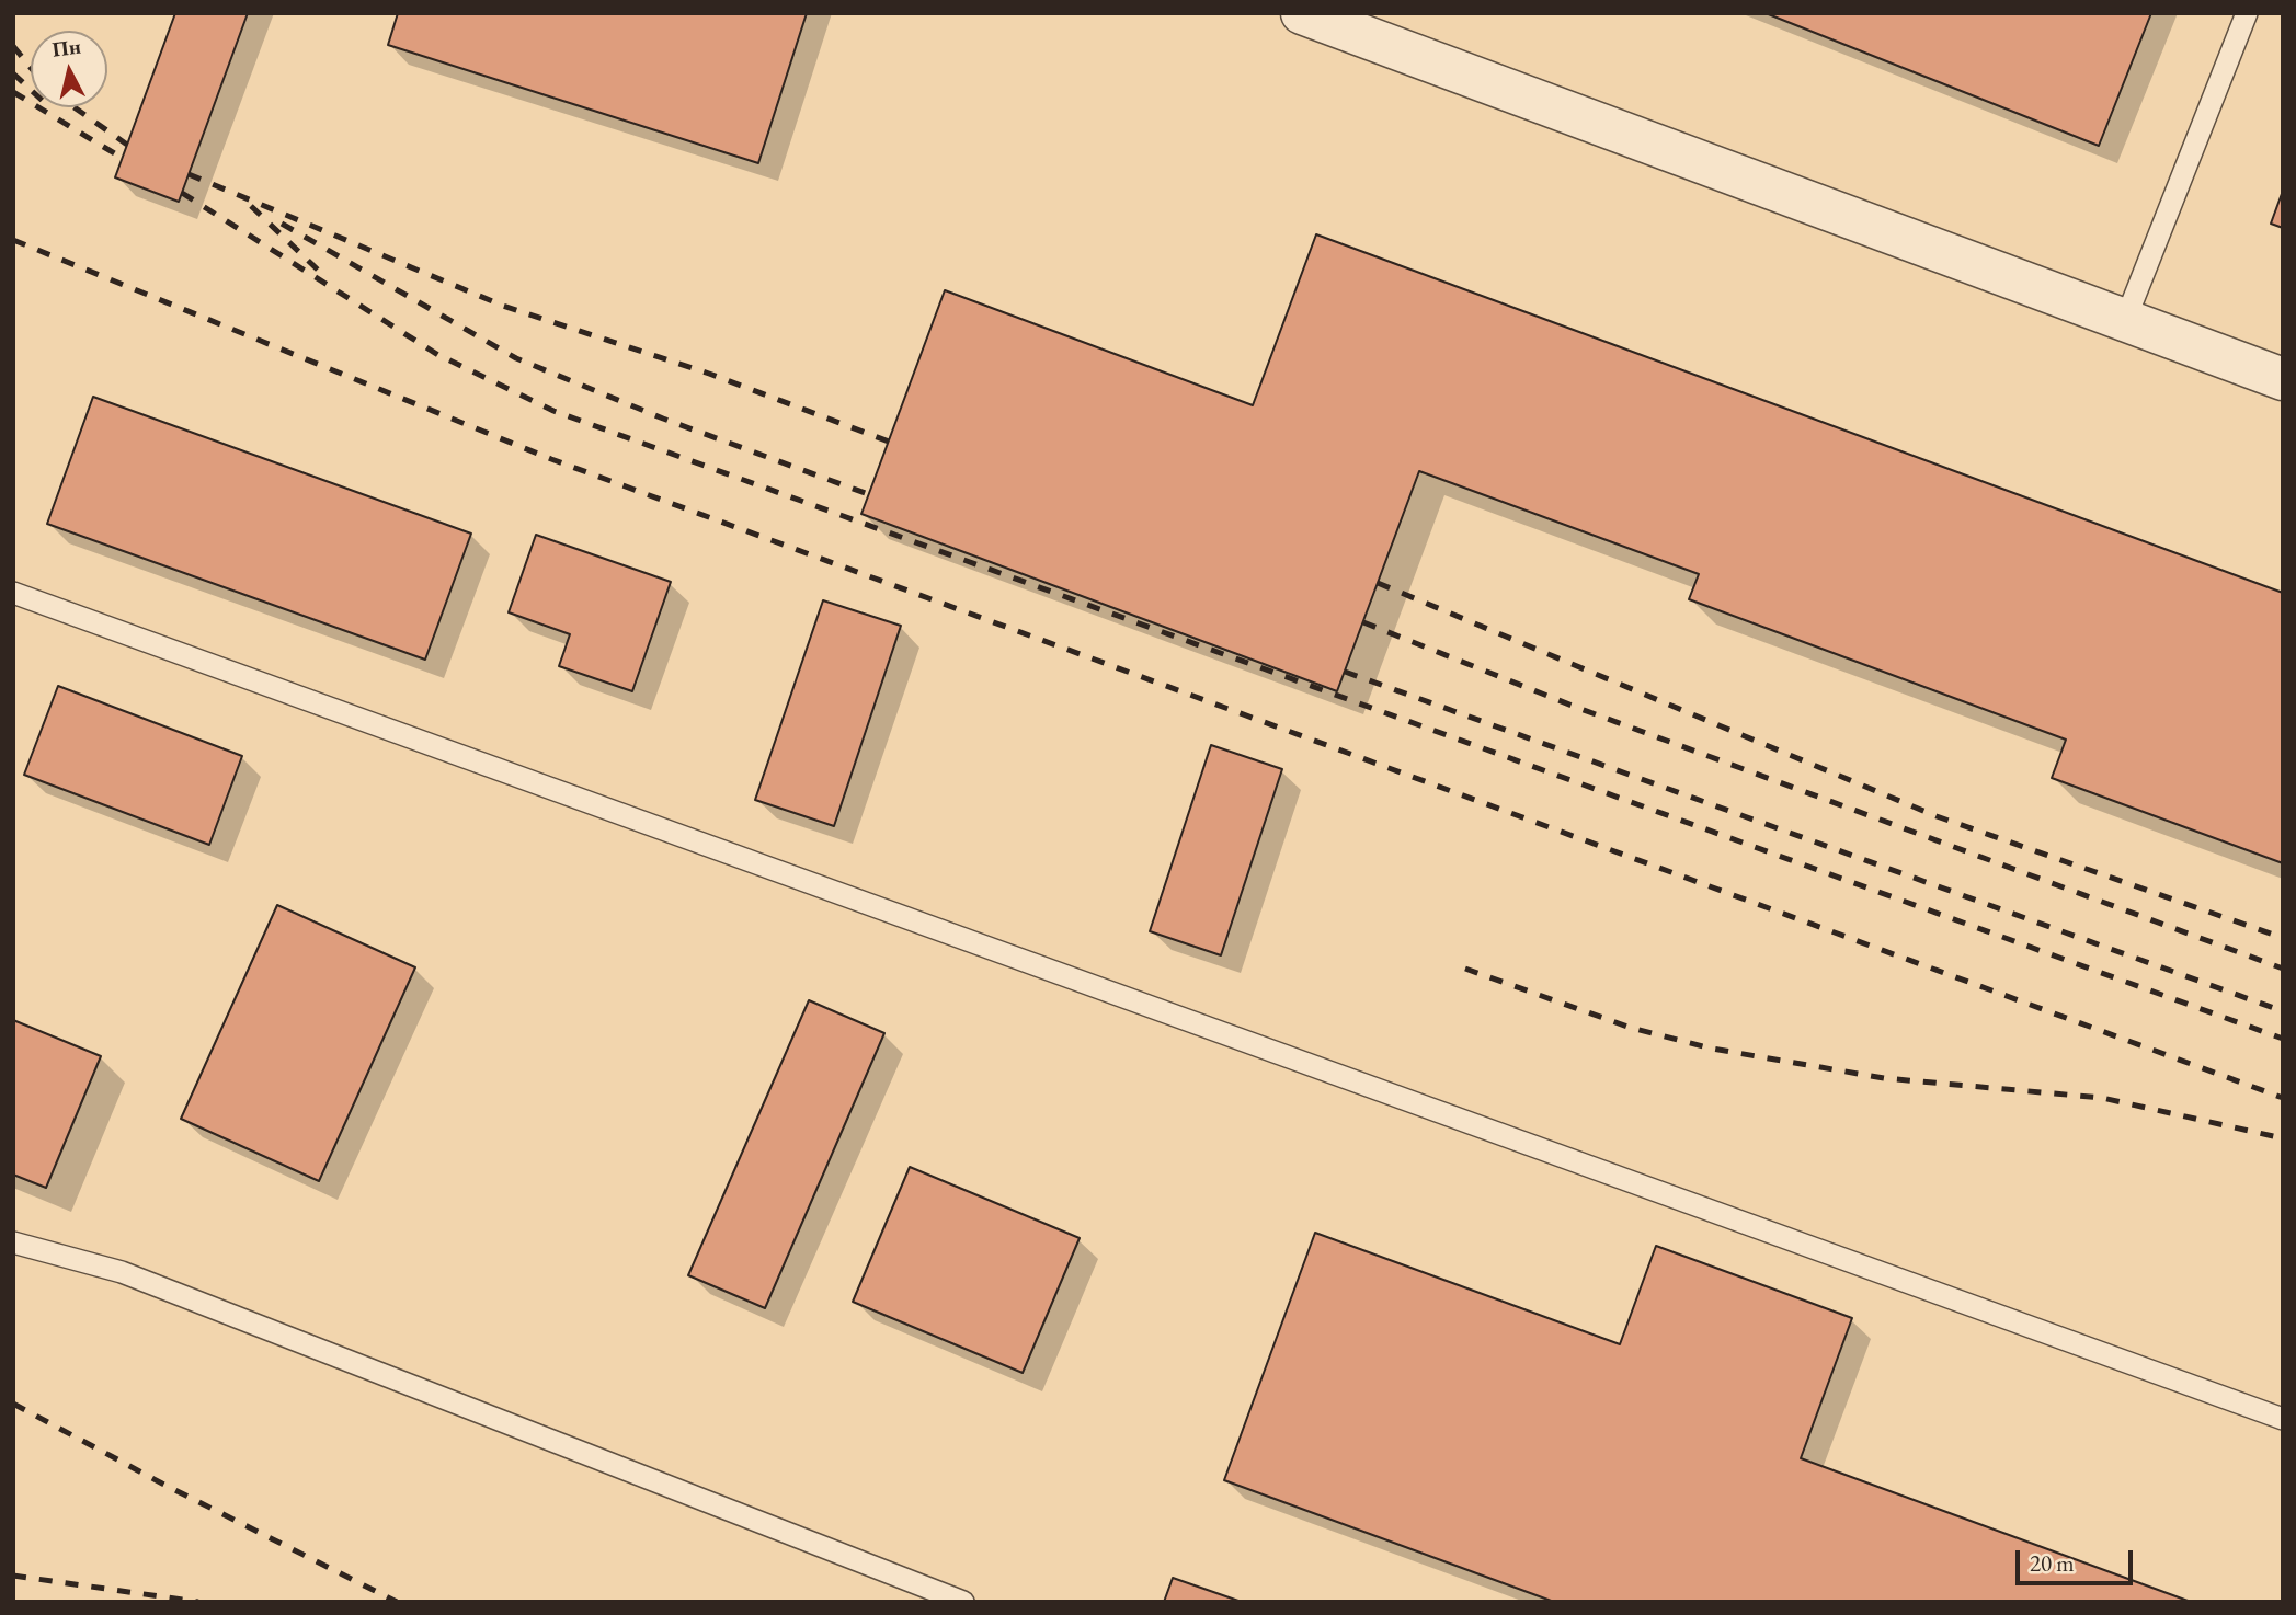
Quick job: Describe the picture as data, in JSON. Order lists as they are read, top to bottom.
{
  "scale_bar": "20 m",
  "north": "top"
}
